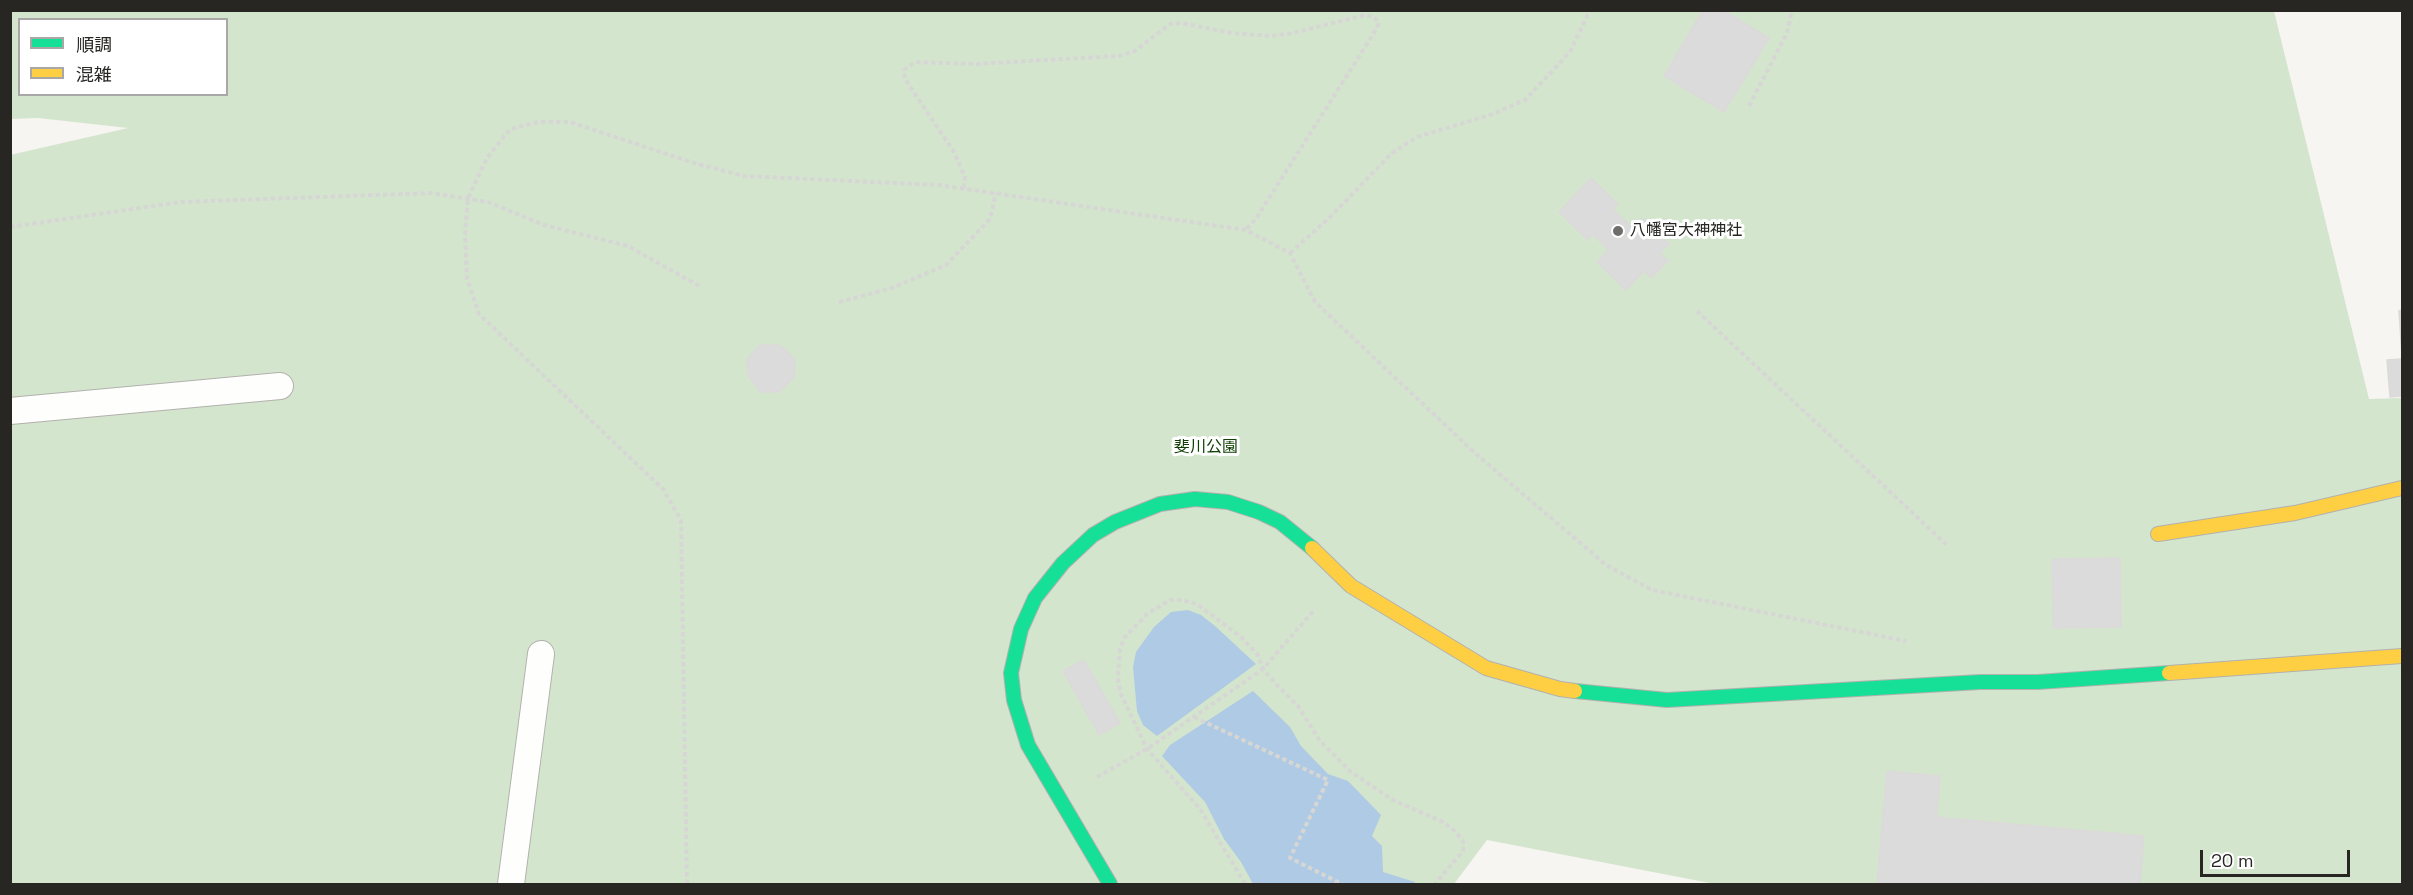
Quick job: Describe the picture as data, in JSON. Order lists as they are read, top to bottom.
{
  "parks": ["斐川公園"],
  "places": ["八幡宮大神神社"],
  "legend": ["順調", "混雑"],
  "scale_bar": "20 m"
}
